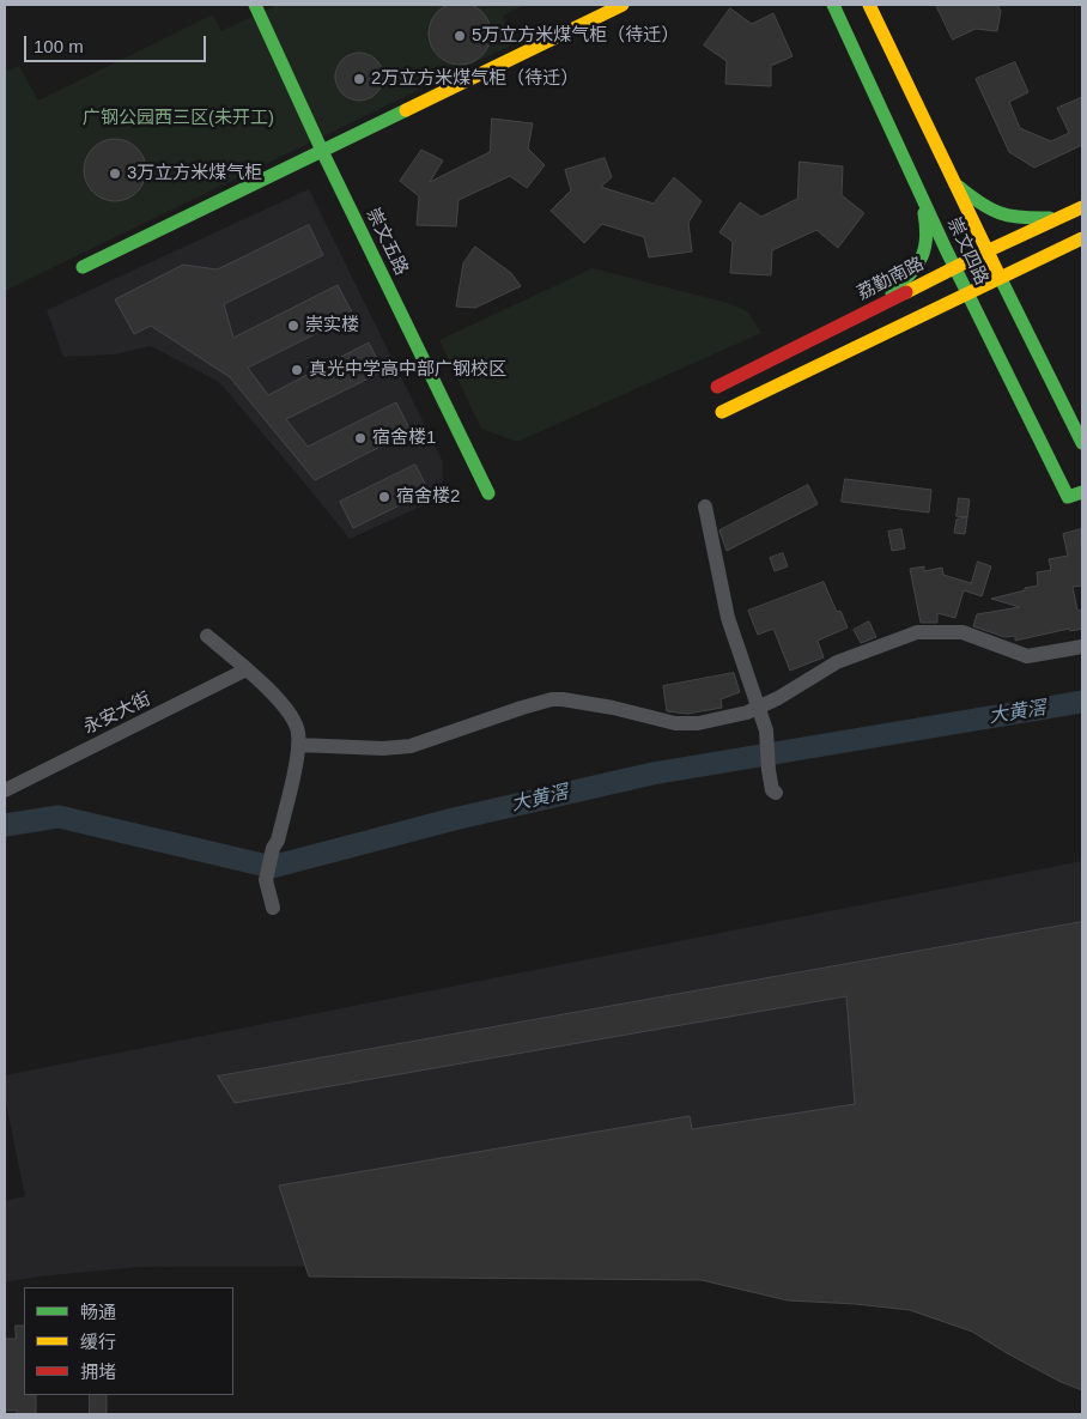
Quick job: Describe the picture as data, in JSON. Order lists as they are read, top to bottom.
{
  "streets": {
    "street": [
      "崇文五路",
      "崇文四路",
      "荔勤南路",
      "永安大街"
    ]
  },
  "crossings": [
    ["崇文四路", "荔勤南路"]
  ],
  "water": ["大黄滘"],
  "parks": ["广钢公园西三区(未开工)"],
  "places": [
    "5万立方米煤气柜（待迁）",
    "2万立方米煤气柜（待迁）",
    "3万立方米煤气柜",
    "崇实楼",
    "真光中学高中部广钢校区",
    "宿舍楼1",
    "宿舍楼2"
  ],
  "legend": ["畅通", "缓行", "拥堵"],
  "scale_bar": "100 m"
}
